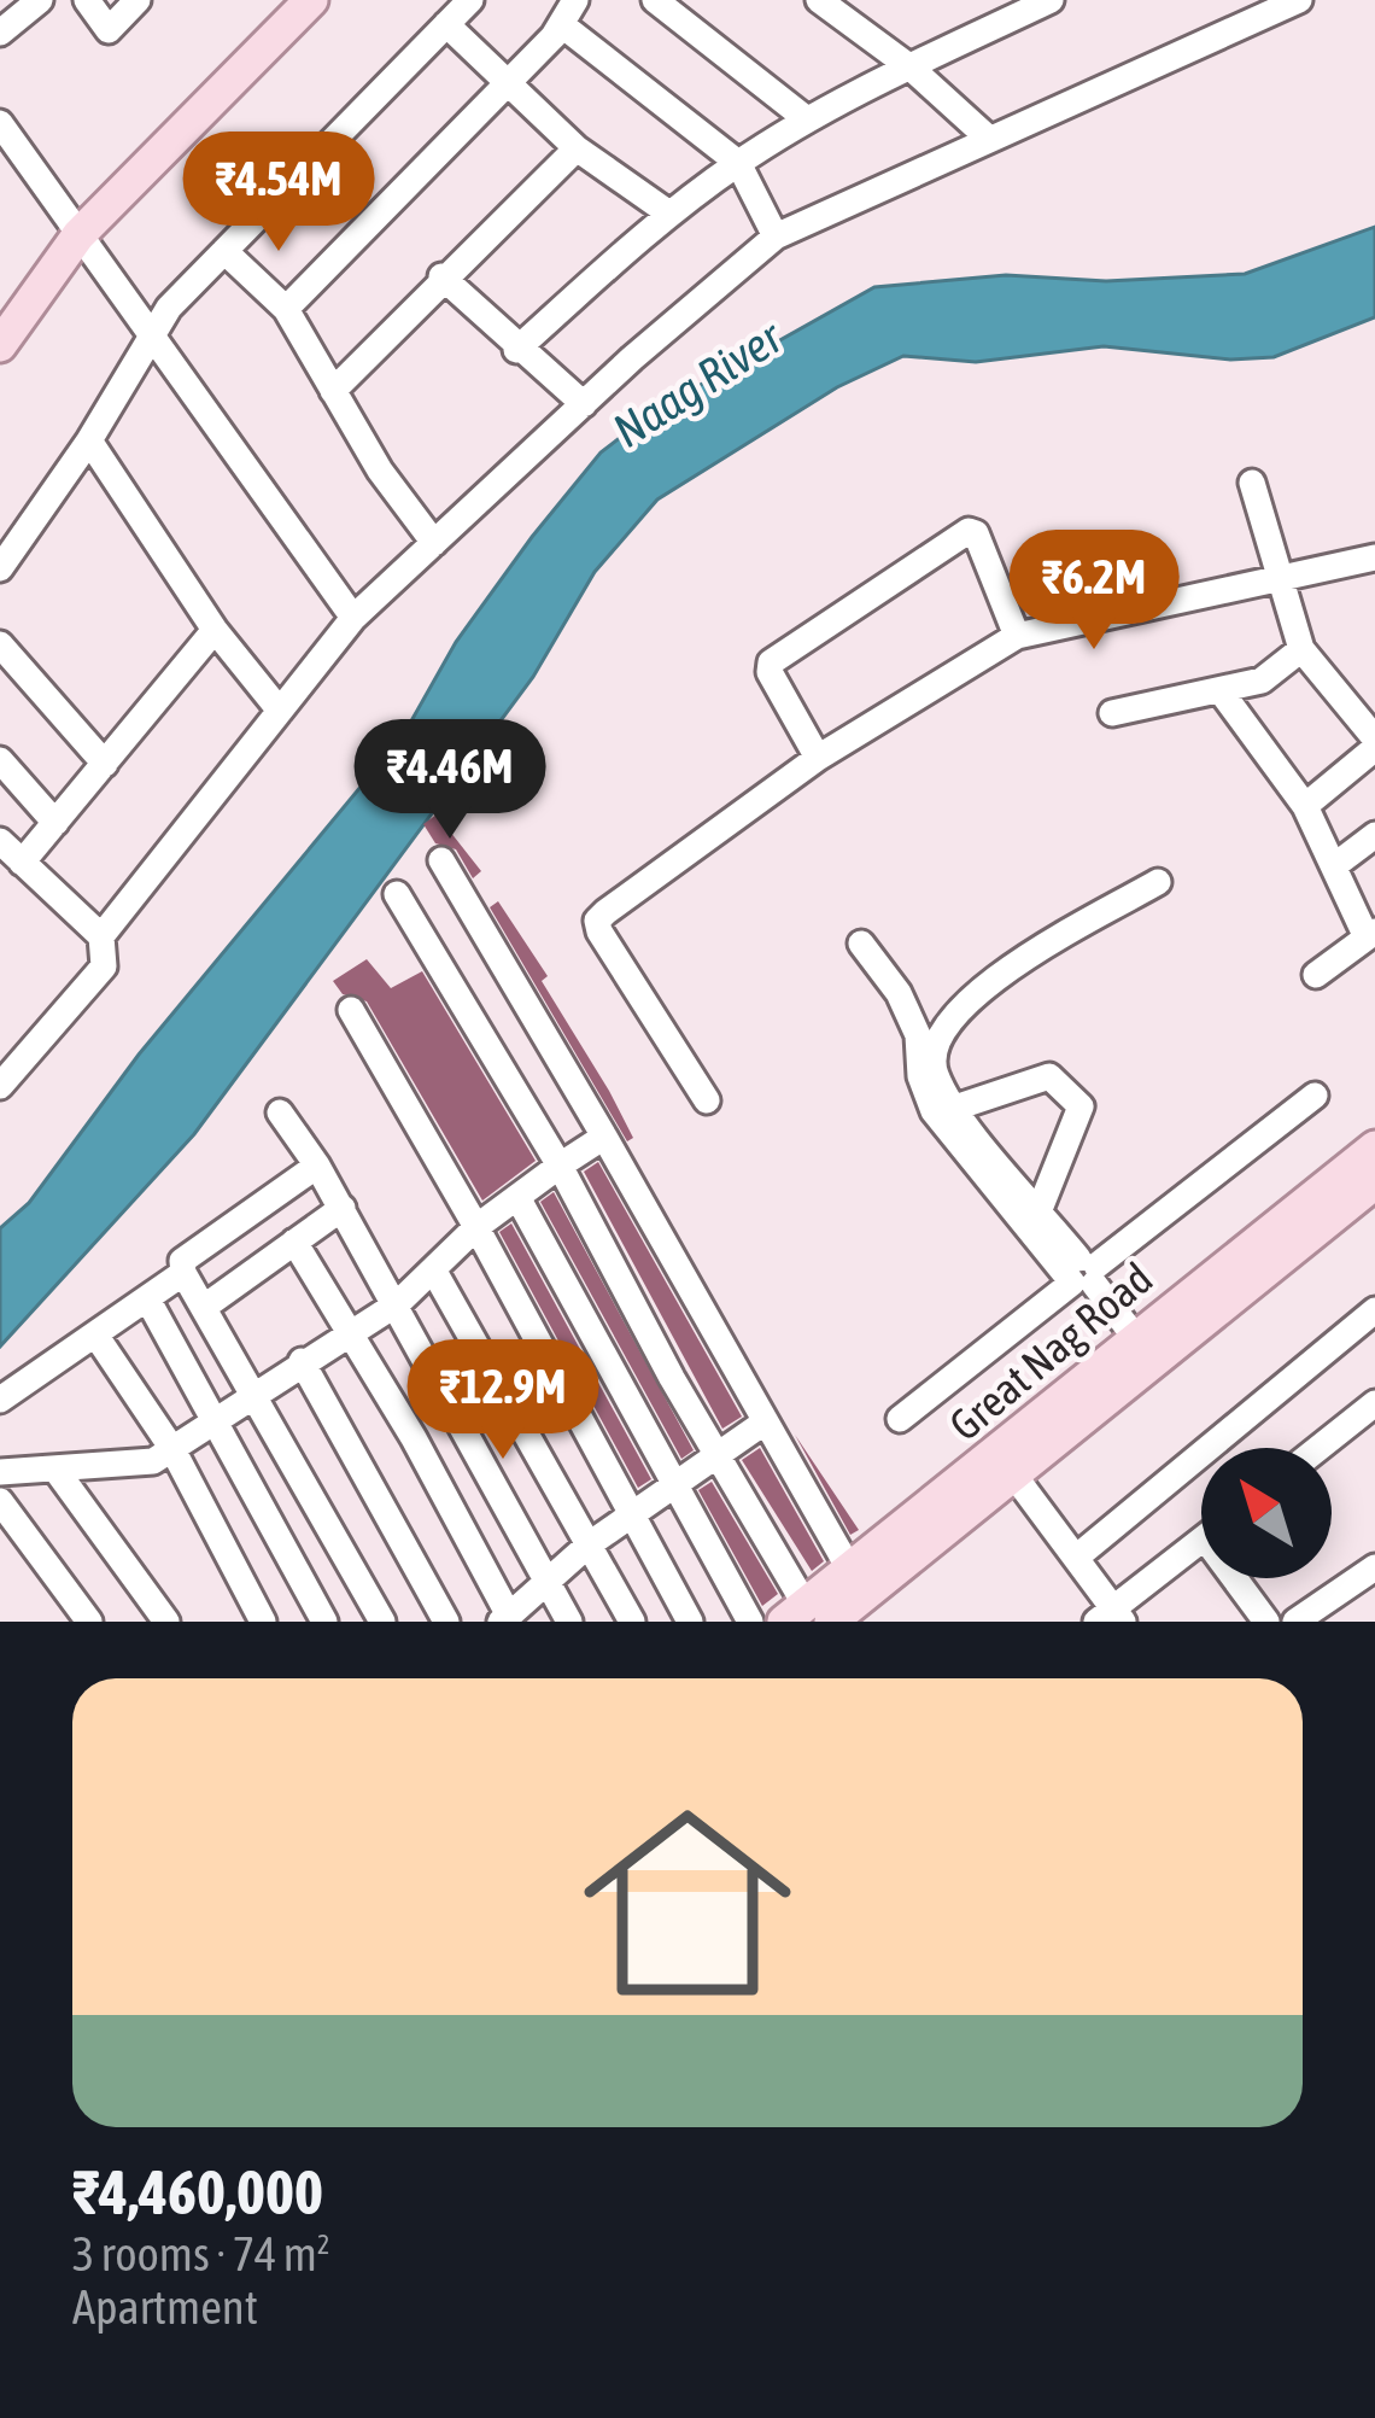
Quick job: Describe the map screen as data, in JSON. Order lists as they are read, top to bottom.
{
  "streets": {
    "main road": ["Great Nag Road"]
  },
  "water": ["Naag River"],
  "north": "top left",
  "page": {
    "price": [
      "₹4.54M",
      "₹6.2M",
      "₹4.46M",
      "₹12.9M"
    ],
    "list": [
      {
        "name": "₹4,460,000",
        "note": "3 rooms · 74 m² · Apartment"
      }
    ]
  }
}
